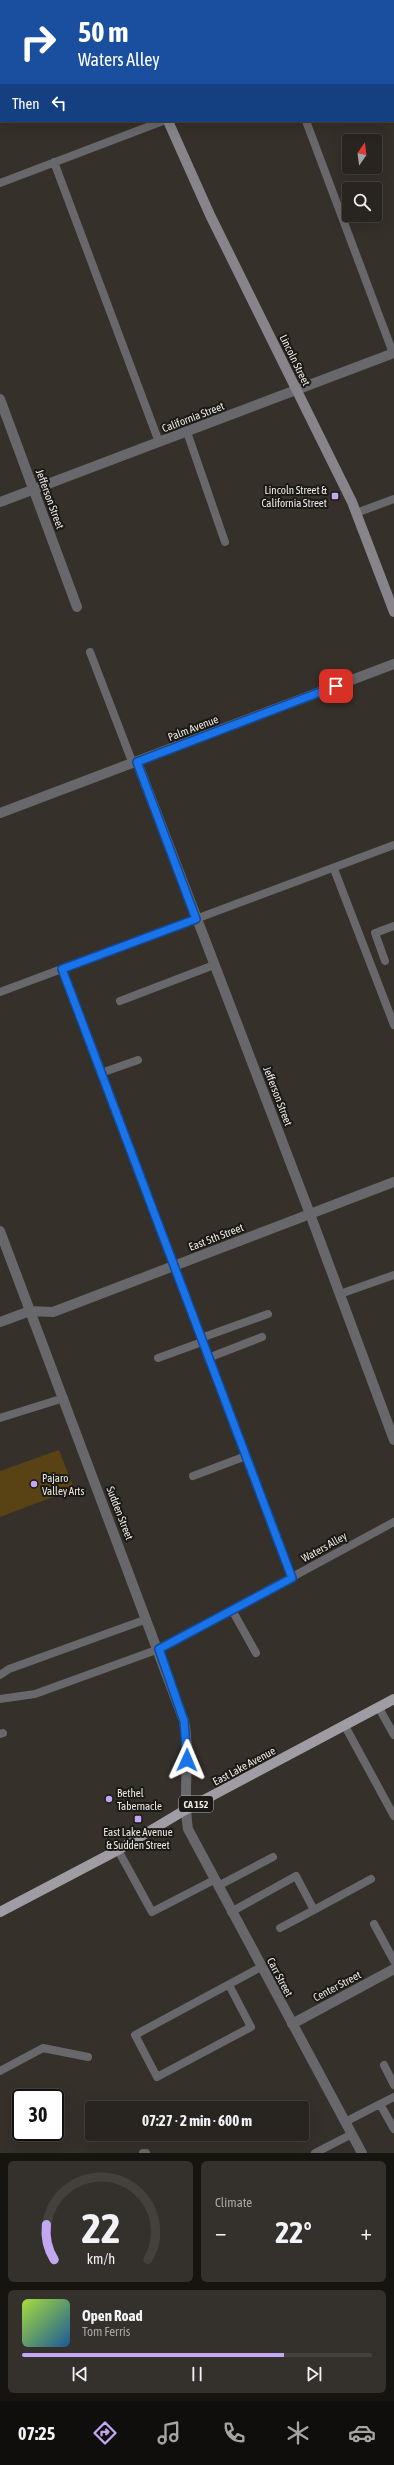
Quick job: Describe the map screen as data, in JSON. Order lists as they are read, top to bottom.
{
  "streets": {
    "main road": ["East Lake Avenue", "CA 152"],
    "street": [
      "Lincoln Street",
      "California Street",
      "Jefferson Street",
      "Palm Avenue",
      "East 5th Street",
      "Sudden Street",
      "Carr Street",
      "Center Street"
    ],
    "lane": ["Waters Alley"]
  },
  "crossings": [
    ["Lincoln Street", "California Street"],
    ["California Street", "Jefferson Street"],
    ["Jefferson Street", "Palm Avenue"],
    ["Jefferson Street", "East 5th Street"],
    ["East 5th Street", "Sudden Street"],
    ["Sudden Street", "Waters Alley"],
    ["Sudden Street", "East Lake Avenue"],
    ["Sudden Street", "Carr Street"],
    ["East Lake Avenue", "Carr Street"],
    ["Carr Street", "Center Street"]
  ],
  "places": {
    "transit": ["Lincoln Street & California Street", "East Lake Avenue & Sudden Street"],
    "other": ["Pajaro Valley Arts", "Bethel Tabernacle"]
  },
  "north": "top",
  "page": {
    "turn": ["50 m", "Waters Alley"],
    "then": "Then",
    "limit": "30",
    "trip": "07:27 · 2 min · 600 m",
    "tile": "Climate",
    "heat": ["−", "22°", "+"],
    "song": ["Open Road", "Tom Ferris"],
    "tabs": "07:25",
    "gauge": ["22", "km/h"]
  }
}
